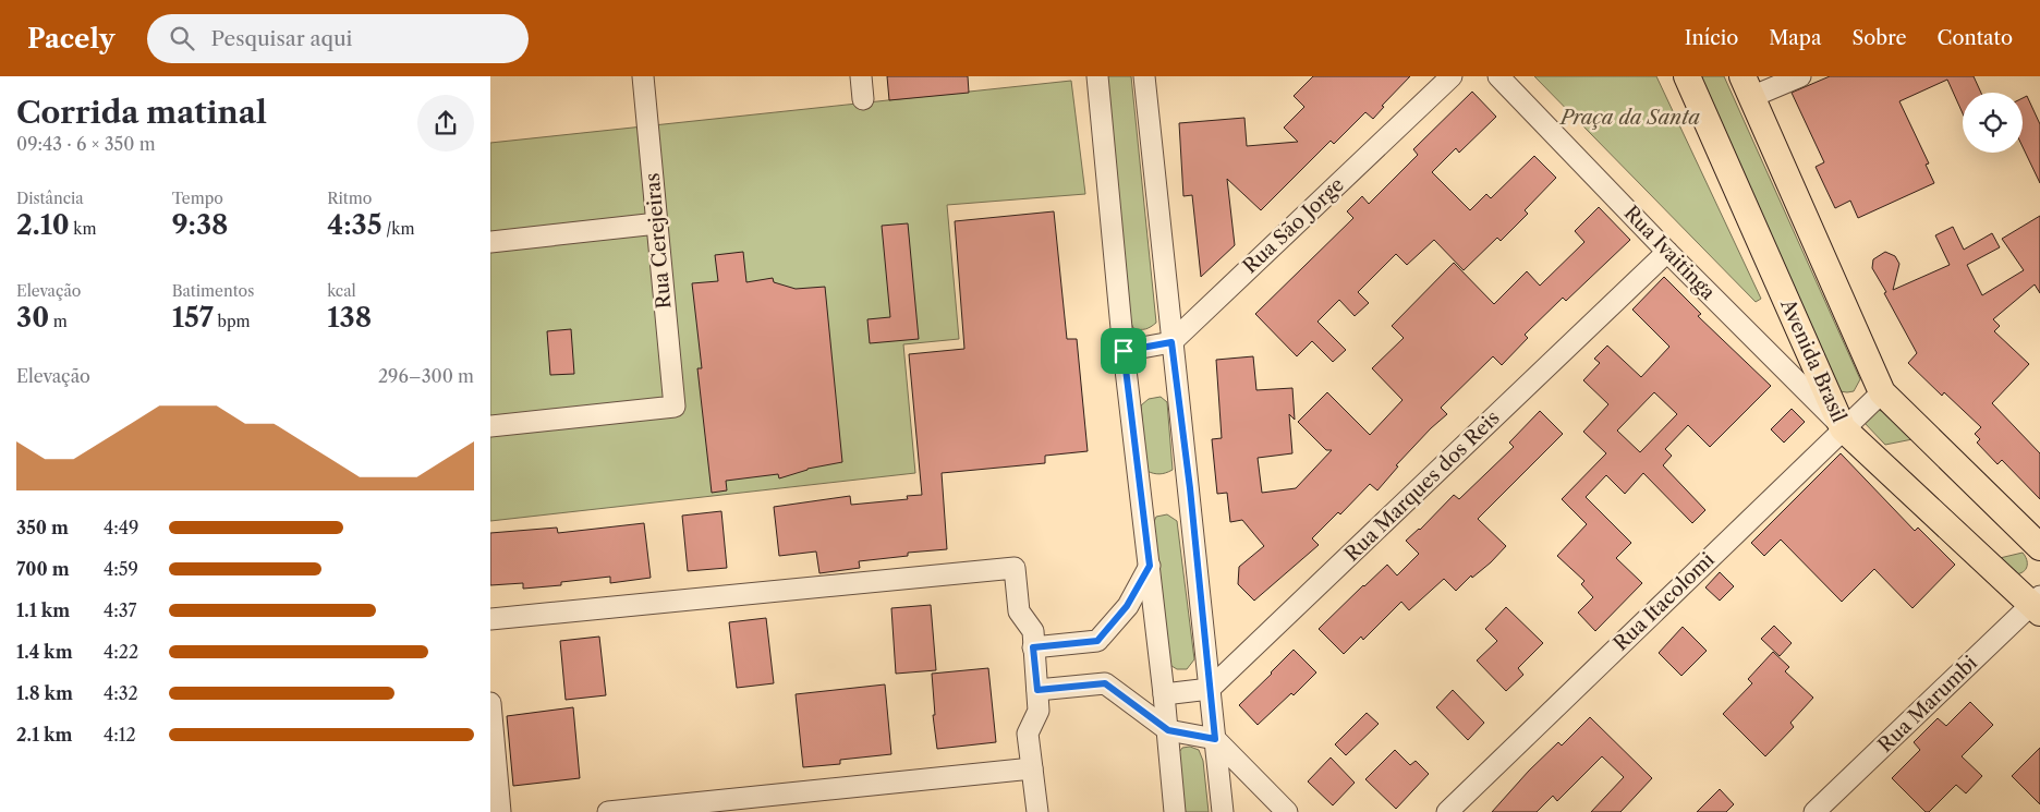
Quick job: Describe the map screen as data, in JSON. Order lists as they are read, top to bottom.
{
  "streets": {
    "main road": ["Avenida Brasil"],
    "street": [
      "Rua São Jorge",
      "Rua Cerejeiras",
      "Rua Ivaitinga",
      "Rua Marques dos Reis",
      "Rua Itacolomi",
      "Rua Marumbi"
    ]
  },
  "crossings": [
    ["Rua Ivaitinga", "Avenida Brasil"],
    ["Rua Ivaitinga", "Rua Marques dos Reis"],
    ["Rua Ivaitinga", "Rua Itacolomi"],
    ["Avenida Brasil", "Rua Itacolomi"],
    ["Avenida Brasil", "Rua Marumbi"]
  ],
  "parks": ["Praça da Santa"],
  "page": {
    "header": "Pacely",
    "search": "Pesquisar aqui",
    "nav": [
      "Início",
      "Mapa",
      "Sobre",
      "Contato"
    ],
    "heading": ["Corrida matinal", "09:43 · 6 × 350 m"],
    "stats": [
      ["Distância", "2.10 km"],
      ["Tempo", "9:38"],
      ["Ritmo", "4:35 /km"],
      ["Elevação", "30 m"],
      ["Batimentos", "157 bpm"],
      ["kcal", "138"]
    ],
    "chart": ["Elevação", "296–300 m"],
    "list": [
      {
        "name": "350 m",
        "note": "4:49"
      },
      {
        "name": "700 m",
        "note": "4:59"
      },
      {
        "name": "1.1 km",
        "note": "4:37"
      },
      {
        "name": "1.4 km",
        "note": "4:22"
      },
      {
        "name": "1.8 km",
        "note": "4:32"
      },
      {
        "name": "2.1 km",
        "note": "4:12"
      }
    ]
  }
}
